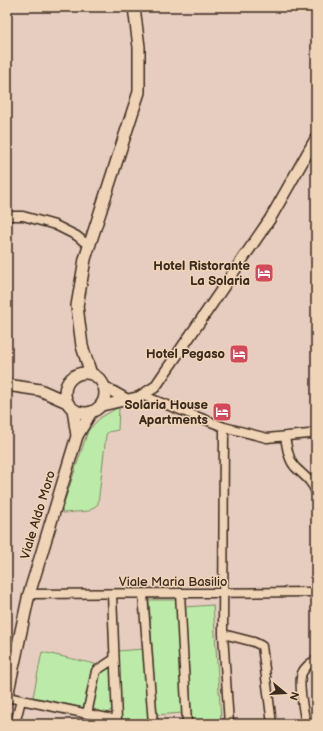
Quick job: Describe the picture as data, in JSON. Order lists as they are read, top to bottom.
{
  "streets": {
    "main road": ["Viale Aldo Moro"],
    "street": ["Viale Maria Basilio"]
  },
  "crossings": [
    ["Viale Aldo Moro", "Viale Maria Basilio"]
  ],
  "places": {
    "hotel": ["Hotel Ristorante La Solaria", "Hotel Pegaso", "Solaria House Apartments"]
  },
  "north": "right"
}
